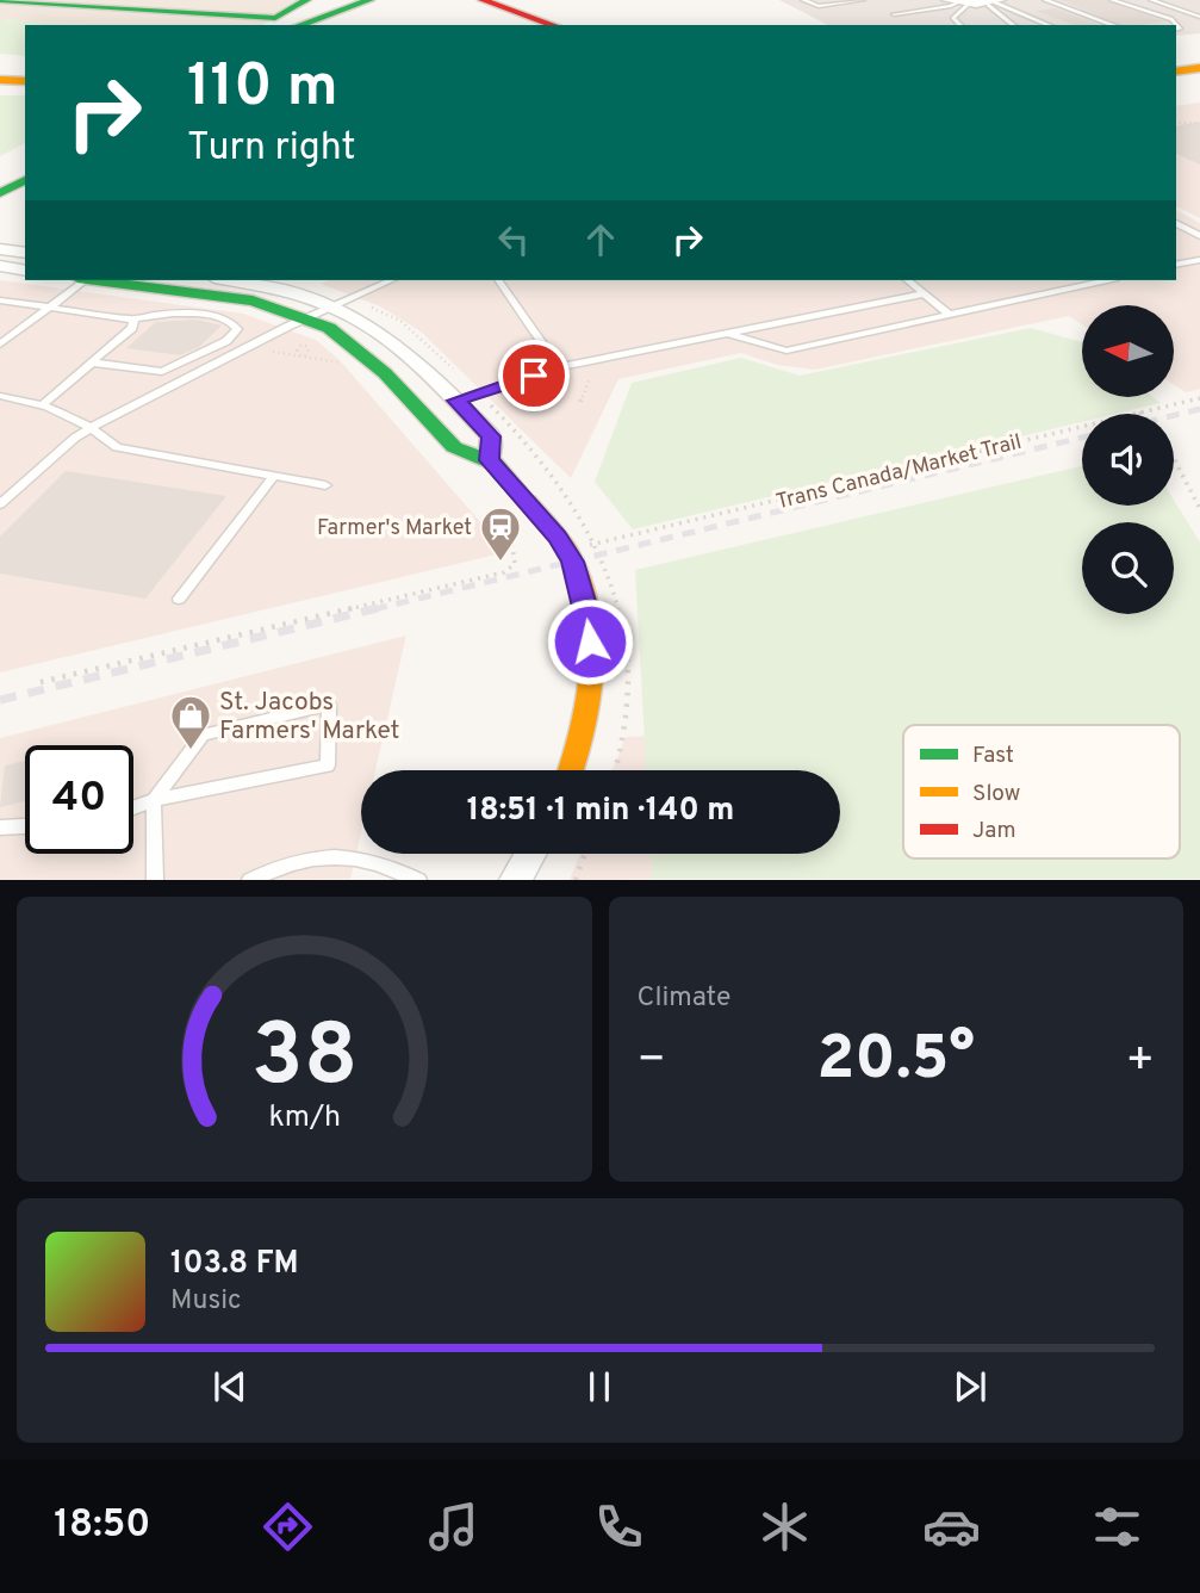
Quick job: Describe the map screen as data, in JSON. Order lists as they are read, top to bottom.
{
  "streets": {
    "path": ["Trans Canada/Market Trail"]
  },
  "places": {
    "station": ["Farmer's Market"],
    "shop": ["St. Jacobs Farmers' Market"]
  },
  "legend": ["Fast", "Slow", "Jam"],
  "north": "left",
  "page": {
    "turn": ["110 m", "Turn right"],
    "limit": "40",
    "trip": "18:51 · 1 min · 140 m",
    "tile": "Climate",
    "heat": ["−", "20.5°", "+"],
    "song": ["103.8 FM", "Music"],
    "tabs": "18:50",
    "gauge": ["38", "km/h"]
  }
}
